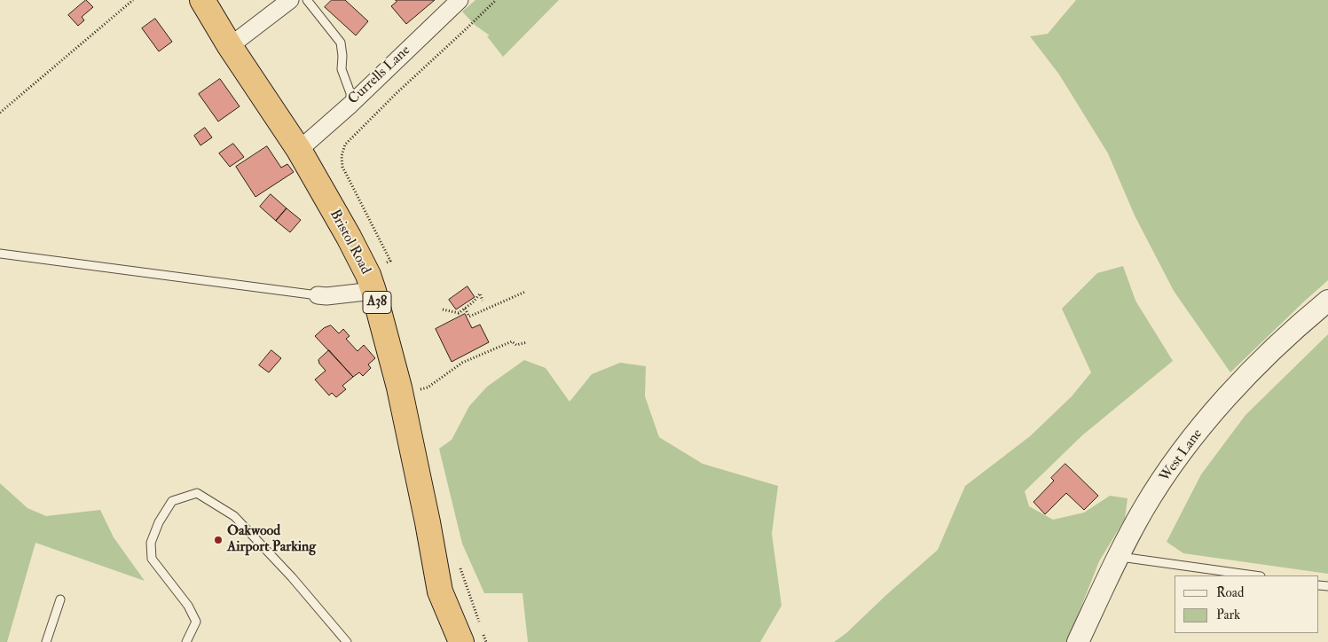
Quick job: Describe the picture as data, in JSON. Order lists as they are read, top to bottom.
{
  "streets": {
    "highway": ["Bristol Road", "A38"],
    "street": ["Currells Lane", "West Lane"]
  },
  "crossings": [
    ["Currells Lane", "Bristol Road"]
  ],
  "places": ["Oakwood Airport Parking"],
  "legend": ["Road", "Park"]
}
